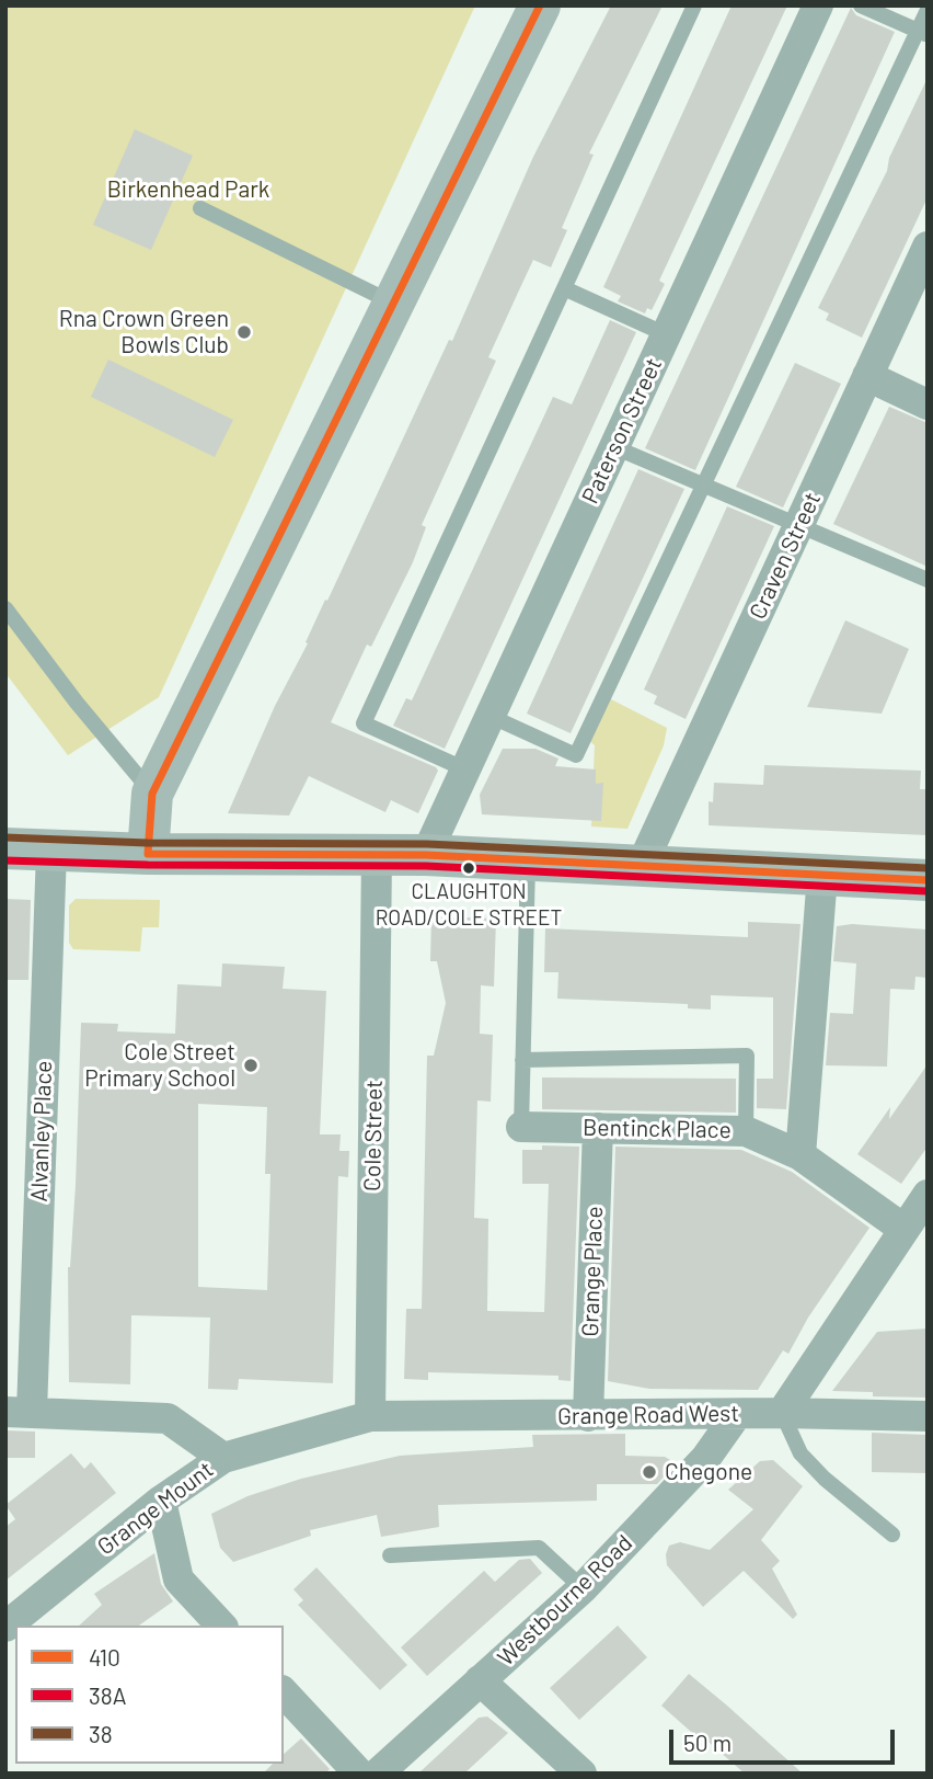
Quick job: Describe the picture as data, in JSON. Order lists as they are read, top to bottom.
{
  "streets": {
    "street": [
      "Paterson Street",
      "Craven Street",
      "Bentinck Place",
      "Alvanley Place",
      "Cole Street",
      "Grange Place",
      "Grange Road West",
      "Grange Mount",
      "Westbourne Road"
    ]
  },
  "crossings": [
    ["Bentinck Place", "Grange Place"],
    ["Cole Street", "Grange Road West"],
    ["Cole Street", "Grange Mount"],
    ["Grange Place", "Grange Road West"],
    ["Grange Road West", "Grange Mount"],
    ["Grange Road West", "Westbourne Road"]
  ],
  "parks": ["Birkenhead Park"],
  "places": [
    "Rna Crown Green Bowls Club",
    "CLAUGHTON ROAD/COLE STREET",
    "Cole Street Primary School",
    "Chegone"
  ],
  "lines": ["transit line 410", "transit line 38", "transit line 38A"],
  "legend": ["410", "38A", "38"],
  "scale_bar": "50 m"
}
